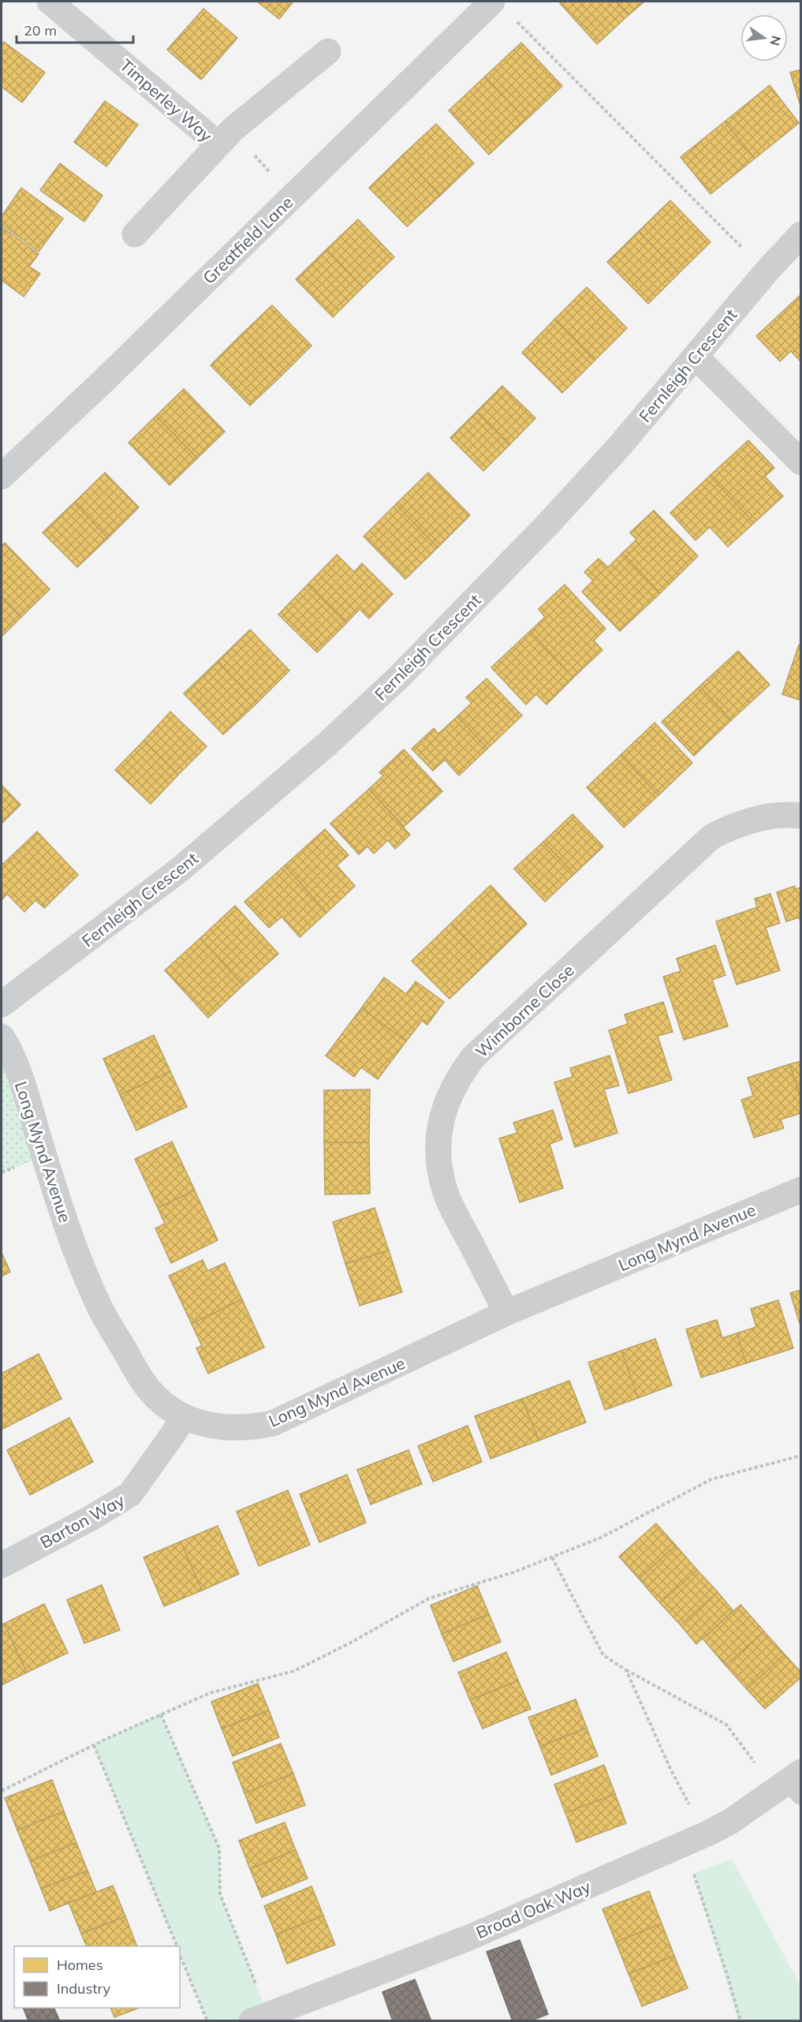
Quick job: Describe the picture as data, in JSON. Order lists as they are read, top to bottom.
{
  "streets": {
    "street": [
      "Timperley Way",
      "Greatfield Lane",
      "Fernleigh Crescent",
      "Wimborne Close",
      "Long Mynd Avenue",
      "Barton Way",
      "Broad Oak Way"
    ]
  },
  "crossings": [
    ["Wimborne Close", "Long Mynd Avenue"],
    ["Long Mynd Avenue", "Barton Way"]
  ],
  "legend": ["Homes", "Industry"],
  "scale_bar": "20 m",
  "north": "right"
}
